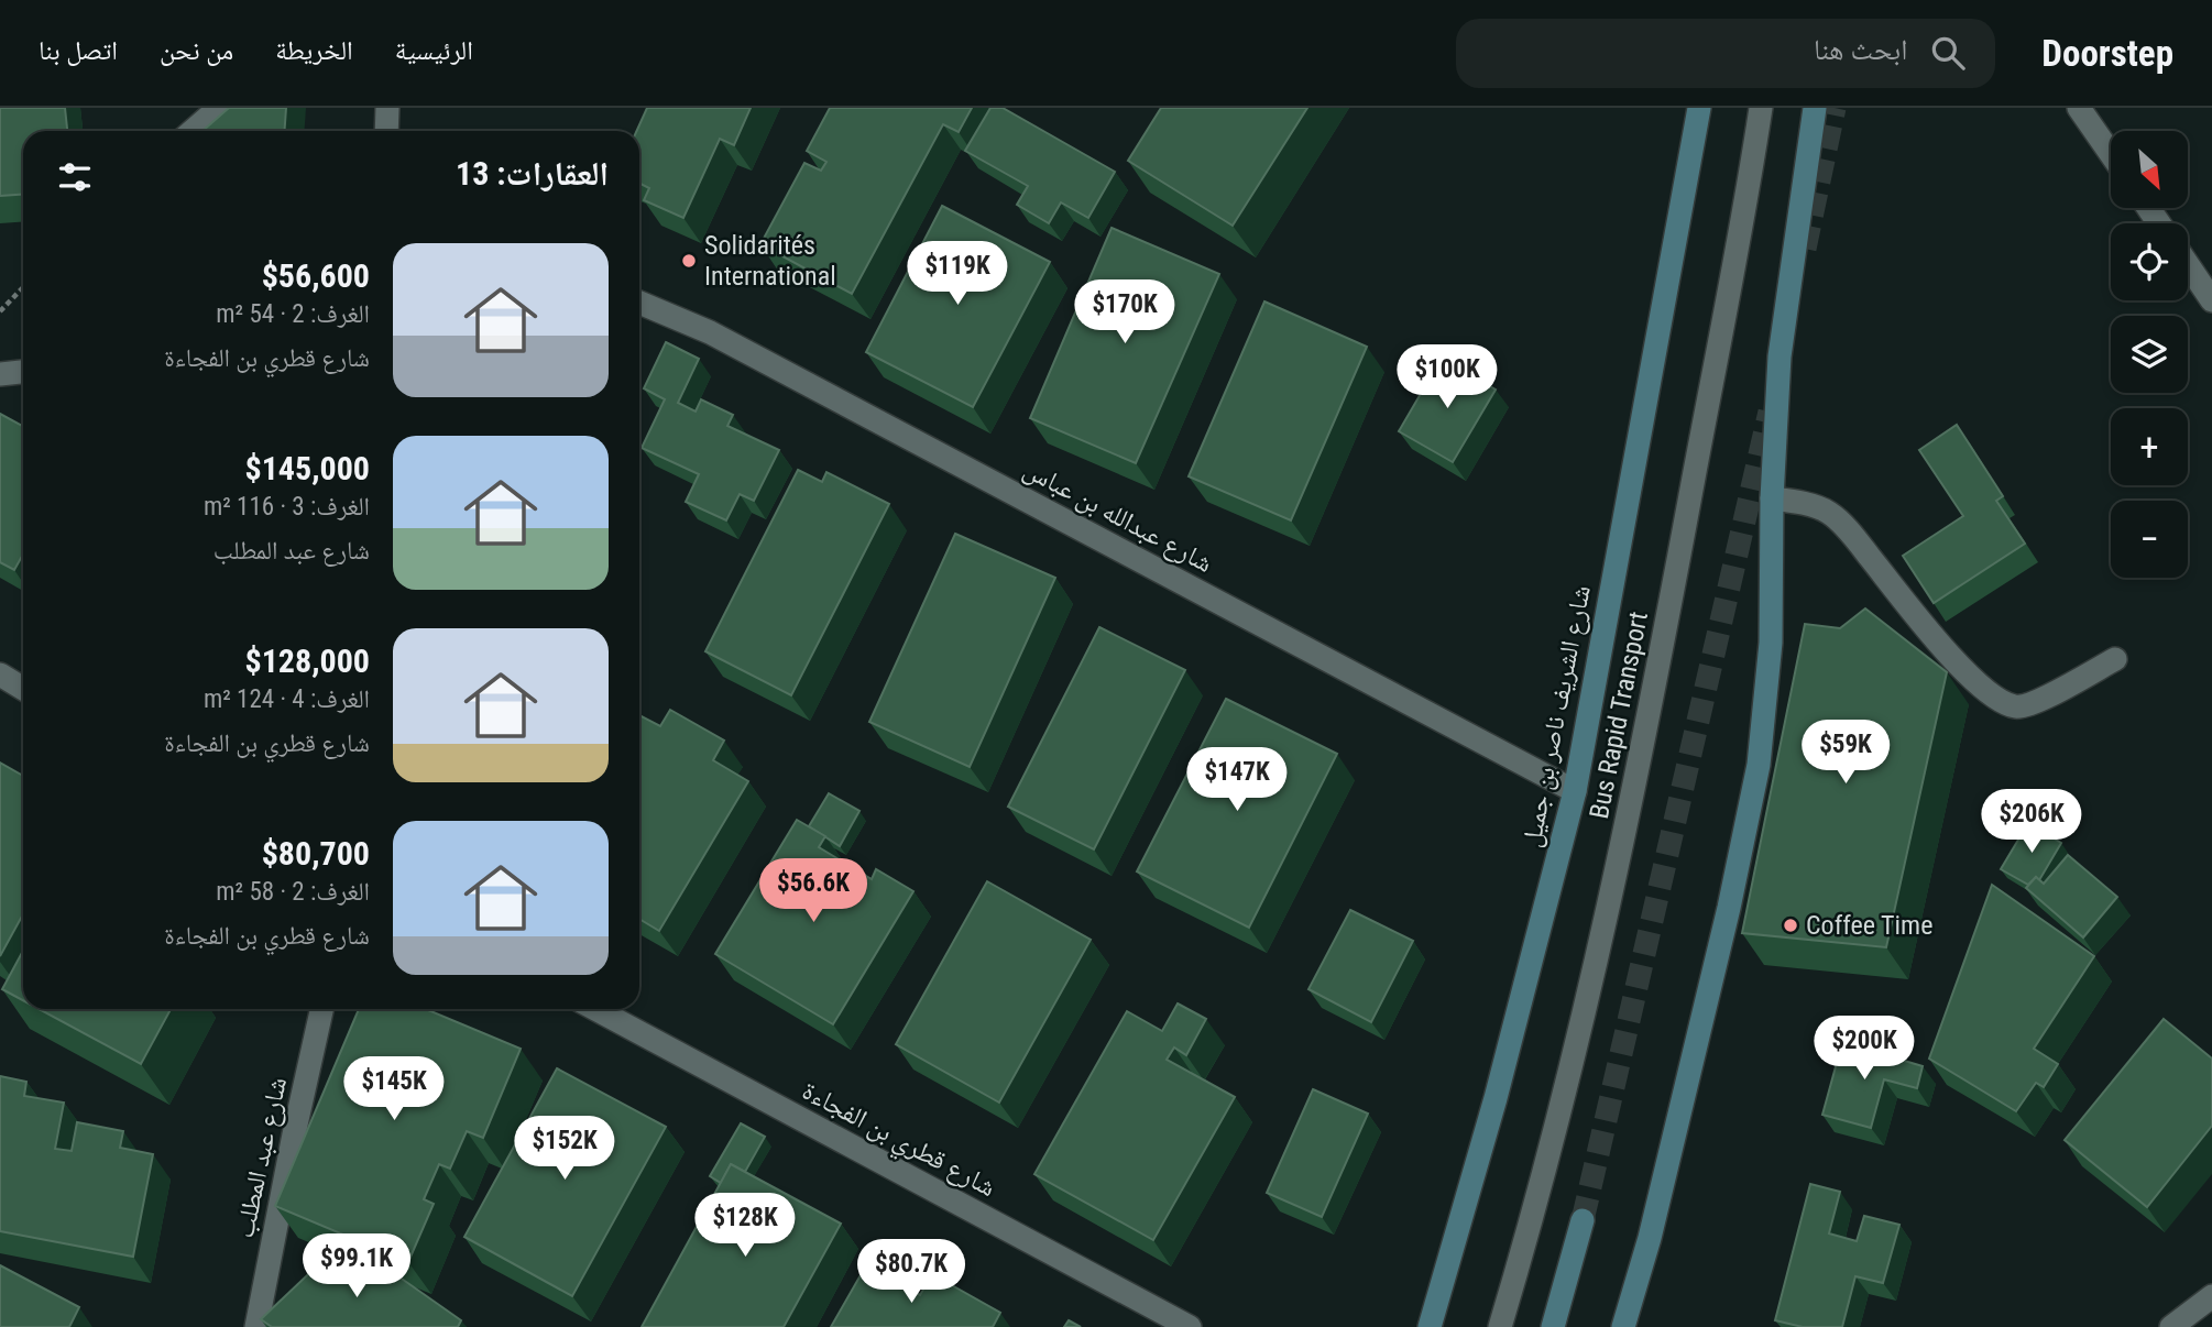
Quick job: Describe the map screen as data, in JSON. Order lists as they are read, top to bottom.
{
  "streets": {
    "main road": ["شارع الشريف ناصر بن جميل"],
    "street": [
      "شارع عبدالله بن عباس",
      "Bus Rapid Transport",
      "شارع قطري بن الفجاءة",
      "شارع عبد المطلب"
    ]
  },
  "crossings": [
    ["شارع عبدالله بن عباس", "شارع الشريف ناصر بن جميل"]
  ],
  "places": ["Solidarités International", "Coffee Time"],
  "north": "bottom right",
  "page": {
    "header": "Doorstep",
    "search": "ابحث هنا",
    "nav": [
      "الرئيسية",
      "الخريطة",
      "من نحن",
      "اتصل بنا"
    ],
    "map_buttons": ["+", "−"],
    "heading": "العقارات: 13",
    "list": [
      {
        "name": "$56,600",
        "note": "الغرف: 2 · 54 m² · شارع قطري بن الفجاءة"
      },
      {
        "name": "$145,000",
        "note": "الغرف: 3 · 116 m² · شارع عبد المطلب"
      },
      {
        "name": "$128,000",
        "note": "الغرف: 4 · 124 m² · شارع قطري بن الفجاءة"
      },
      {
        "name": "$80,700",
        "note": "الغرف: 2 · 58 m² · شارع قطري بن الفجاءة"
      }
    ],
    "price": [
      "$119K",
      "$170K",
      "$100K",
      "$59K",
      "$147K",
      "$206K",
      "$56.6K",
      "$200K",
      "$145K",
      "$152K",
      "$128K",
      "$99.1K",
      "$80.7K"
    ]
  }
}
